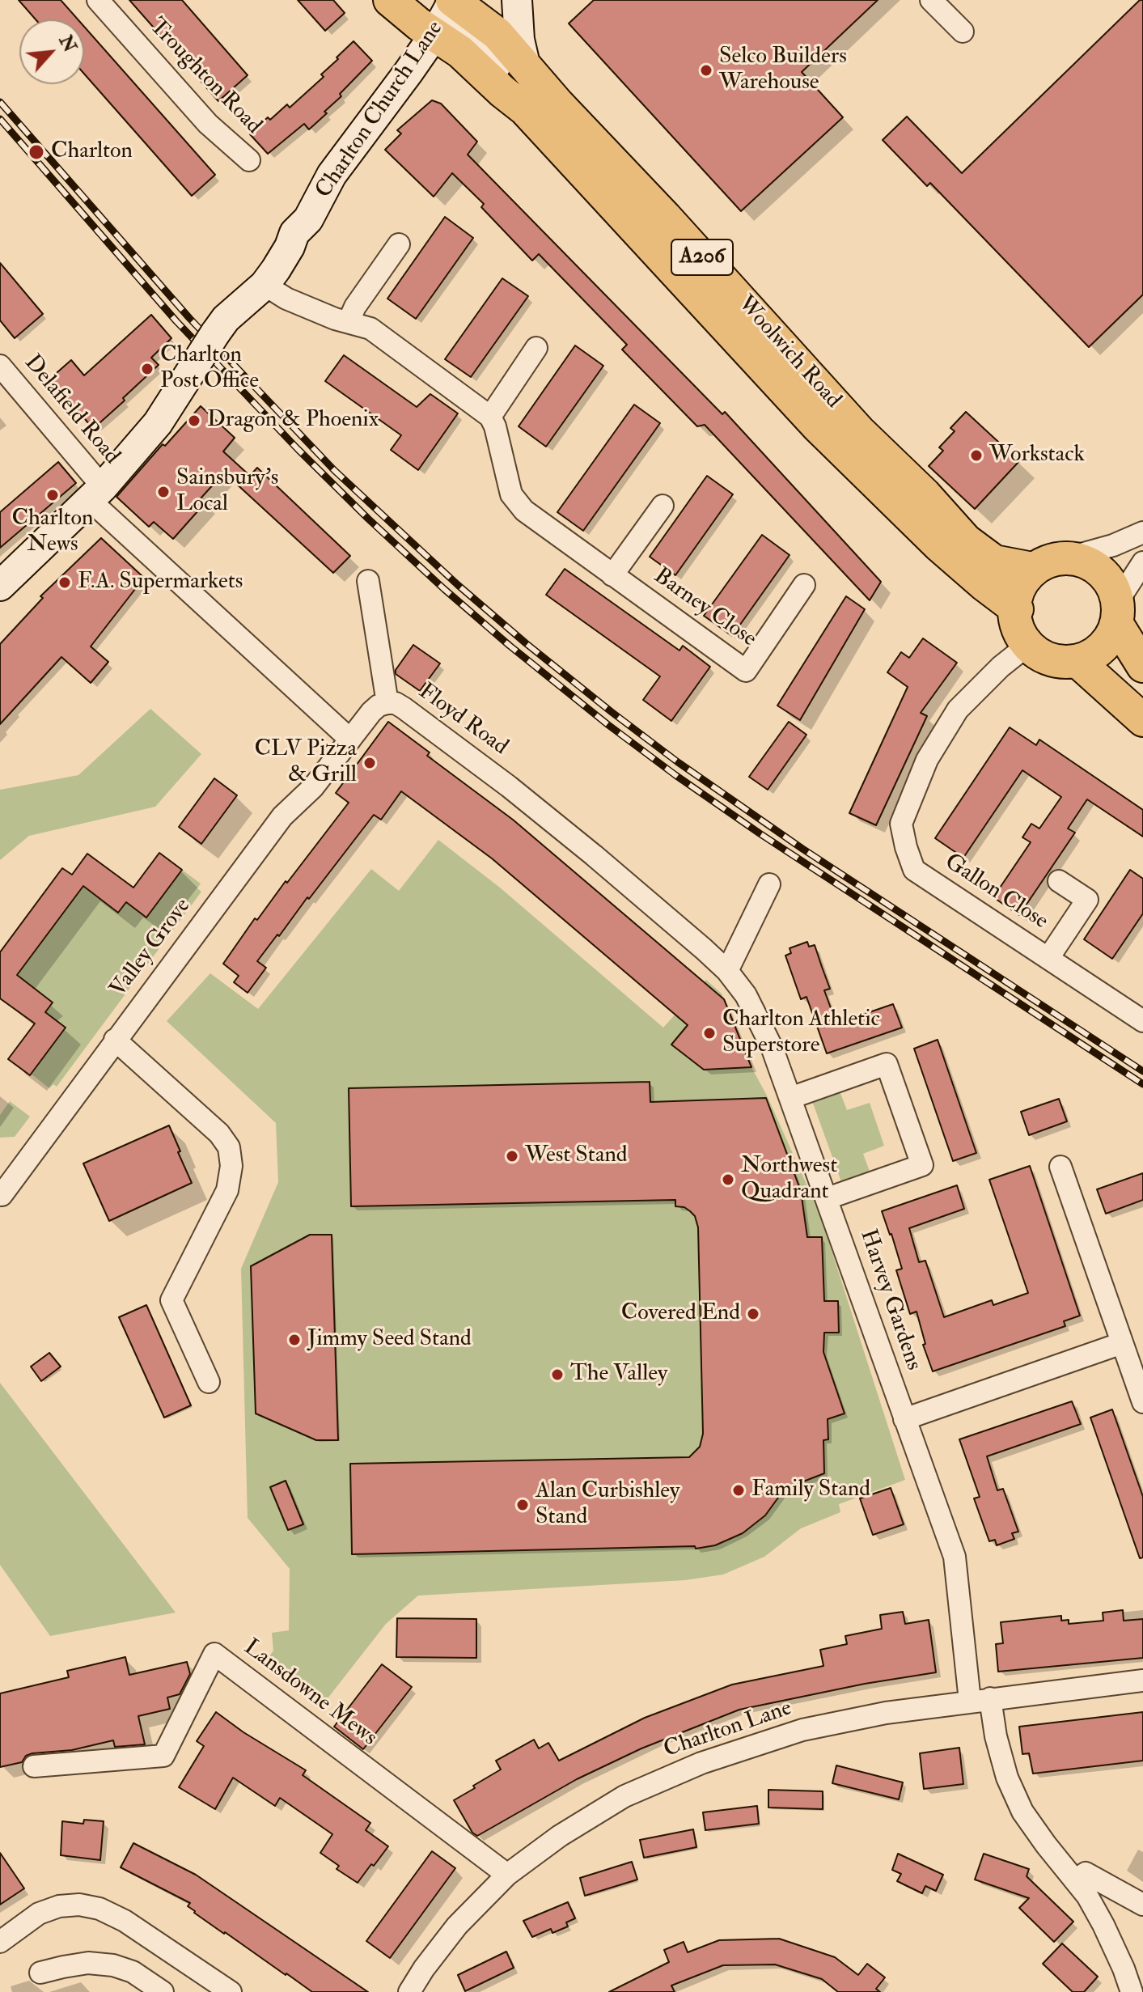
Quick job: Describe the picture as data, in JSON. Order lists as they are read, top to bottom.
{
  "streets": {
    "main road": ["A206", "Woolwich Road"],
    "street": [
      "Troughton Road",
      "Charlton Church Lane",
      "Delafield Road",
      "Barney Close",
      "Floyd Road",
      "Gallon Close",
      "Valley Grove",
      "Harvey Gardens",
      "Lansdowne Mews",
      "Charlton Lane"
    ]
  },
  "crossings": [
    ["Charlton Church Lane", "Woolwich Road"],
    ["Charlton Church Lane", "Delafield Road"],
    ["Woolwich Road", "Gallon Close"],
    ["Floyd Road", "Valley Grove"],
    ["Floyd Road", "Harvey Gardens"],
    ["Harvey Gardens", "Charlton Lane"],
    ["Lansdowne Mews", "Charlton Lane"]
  ],
  "places": [
    "Selco Builders Warehouse",
    "Charlton",
    "Charlton Post Office",
    "Dragon & Phoenix",
    "Workstack",
    "Sainsbury's Local",
    "Charlton News",
    "F.A. Supermarkets",
    "CLV Pizza & Grill",
    "Charlton Athletic Superstore",
    "West Stand",
    "Northwest Quadrant",
    "Covered End",
    "Jimmy Seed Stand",
    "The Valley",
    "Family Stand",
    "Alan Curbishley Stand"
  ],
  "north": "top right"
}
